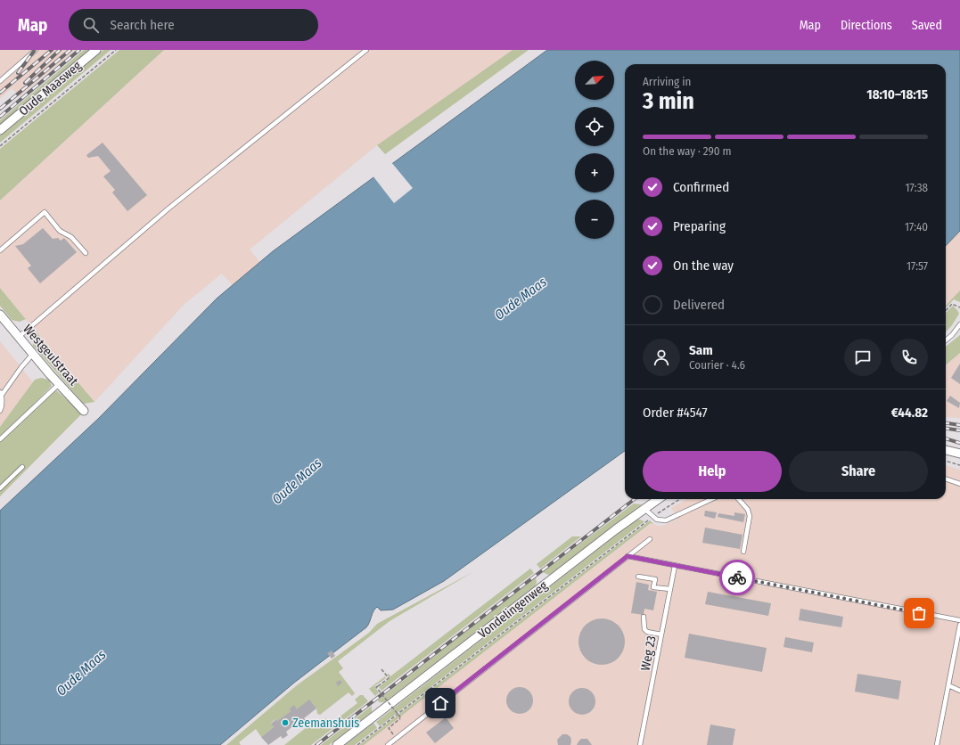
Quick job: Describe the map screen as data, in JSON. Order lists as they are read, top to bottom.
{
  "streets": {
    "street": ["Oude Maasweg", "Westgeulstraat", "Vondelingenweg"],
    "lane": ["Weg 23"]
  },
  "water": ["Oude Maas"],
  "places": ["Zeemanshuis"],
  "north": "top right",
  "page": {
    "header": "Map",
    "search": "Search here",
    "nav": ["Map", "Directions", "Saved"],
    "map_buttons": ["+", "−"],
    "heading": ["3 min", "Arriving in", "18:10–18:15"],
    "panel": [
      "Sam",
      "Courier · 4.6",
      "Order #4547",
      "€44.82"
    ],
    "bar": "On the way · 290 m",
    "list": [
      ["Confirmed", "17:38"],
      ["Preparing", "17:40"],
      ["On the way", "17:57"],
      "Delivered"
    ],
    "buttons": ["Help", "Share"]
  }
}
